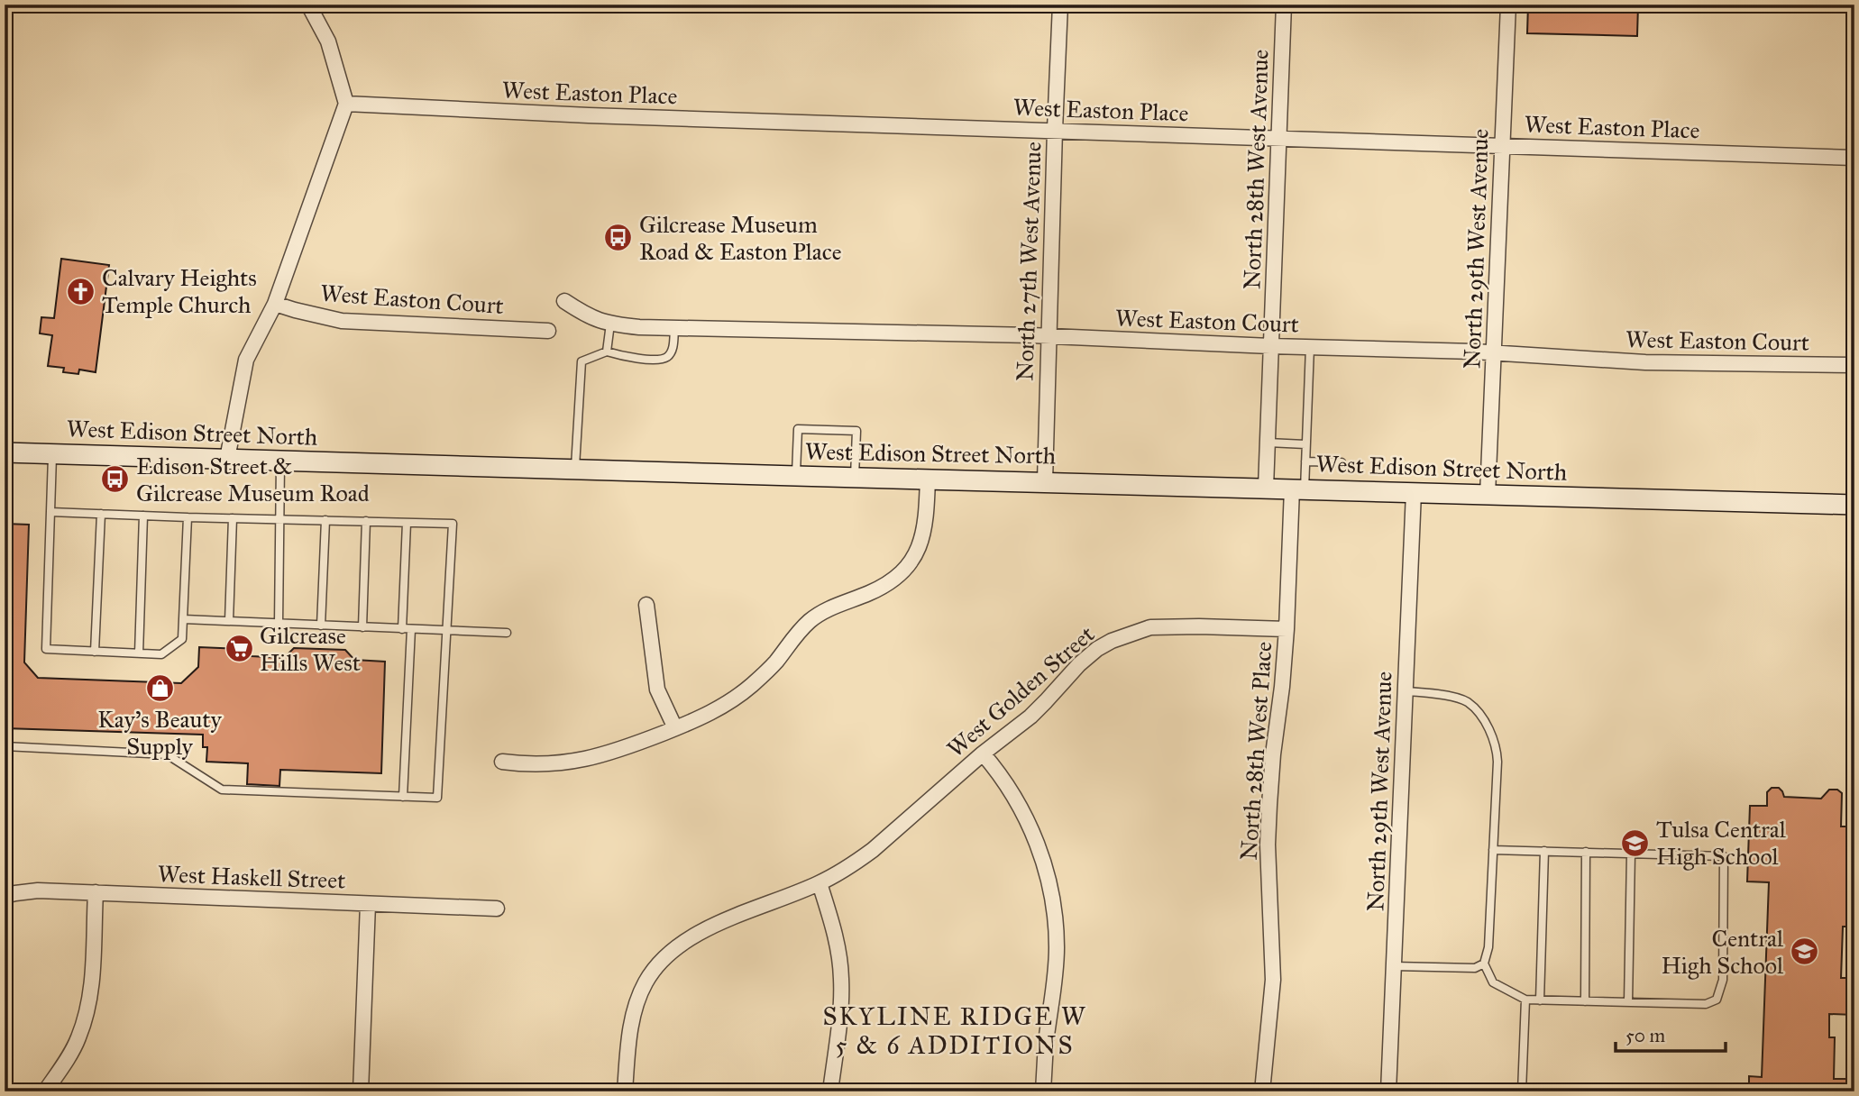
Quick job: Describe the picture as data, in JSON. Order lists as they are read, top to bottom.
{
  "streets": {
    "main road": ["West Edison Street North"],
    "street": [
      "West Easton Place",
      "North 28th West Avenue",
      "North 29th West Avenue",
      "North 27th West Avenue",
      "West Easton Court",
      "West Golden Street",
      "North 28th West Place",
      "West Haskell Street"
    ]
  },
  "crossings": [
    ["West Easton Place", "North 28th West Avenue"],
    ["West Easton Place", "North 29th West Avenue"],
    ["West Easton Place", "North 27th West Avenue"],
    ["North 28th West Avenue", "West Easton Court"],
    ["North 28th West Avenue", "West Edison Street North"],
    ["North 29th West Avenue", "West Easton Court"],
    ["North 29th West Avenue", "West Edison Street North"],
    ["North 27th West Avenue", "West Easton Court"],
    ["North 27th West Avenue", "West Edison Street North"],
    ["West Edison Street North", "North 28th West Place"],
    ["West Golden Street", "North 28th West Place"]
  ],
  "districts": ["SKYLINE RIDGE W 5 & 6 ADDITIONS"],
  "places": {
    "bus stop": ["Gilcrease Museum Road & Easton Place", "Edison Street & Gilcrease Museum Road"],
    "church": ["Calvary Heights Temple Church"],
    "supermarket": ["Gilcrease Hills West"],
    "shop": ["Kay's Beauty Supply"],
    "school or university": ["Tulsa Central High School", "Central High School"]
  },
  "scale_bar": "50 m"
}
